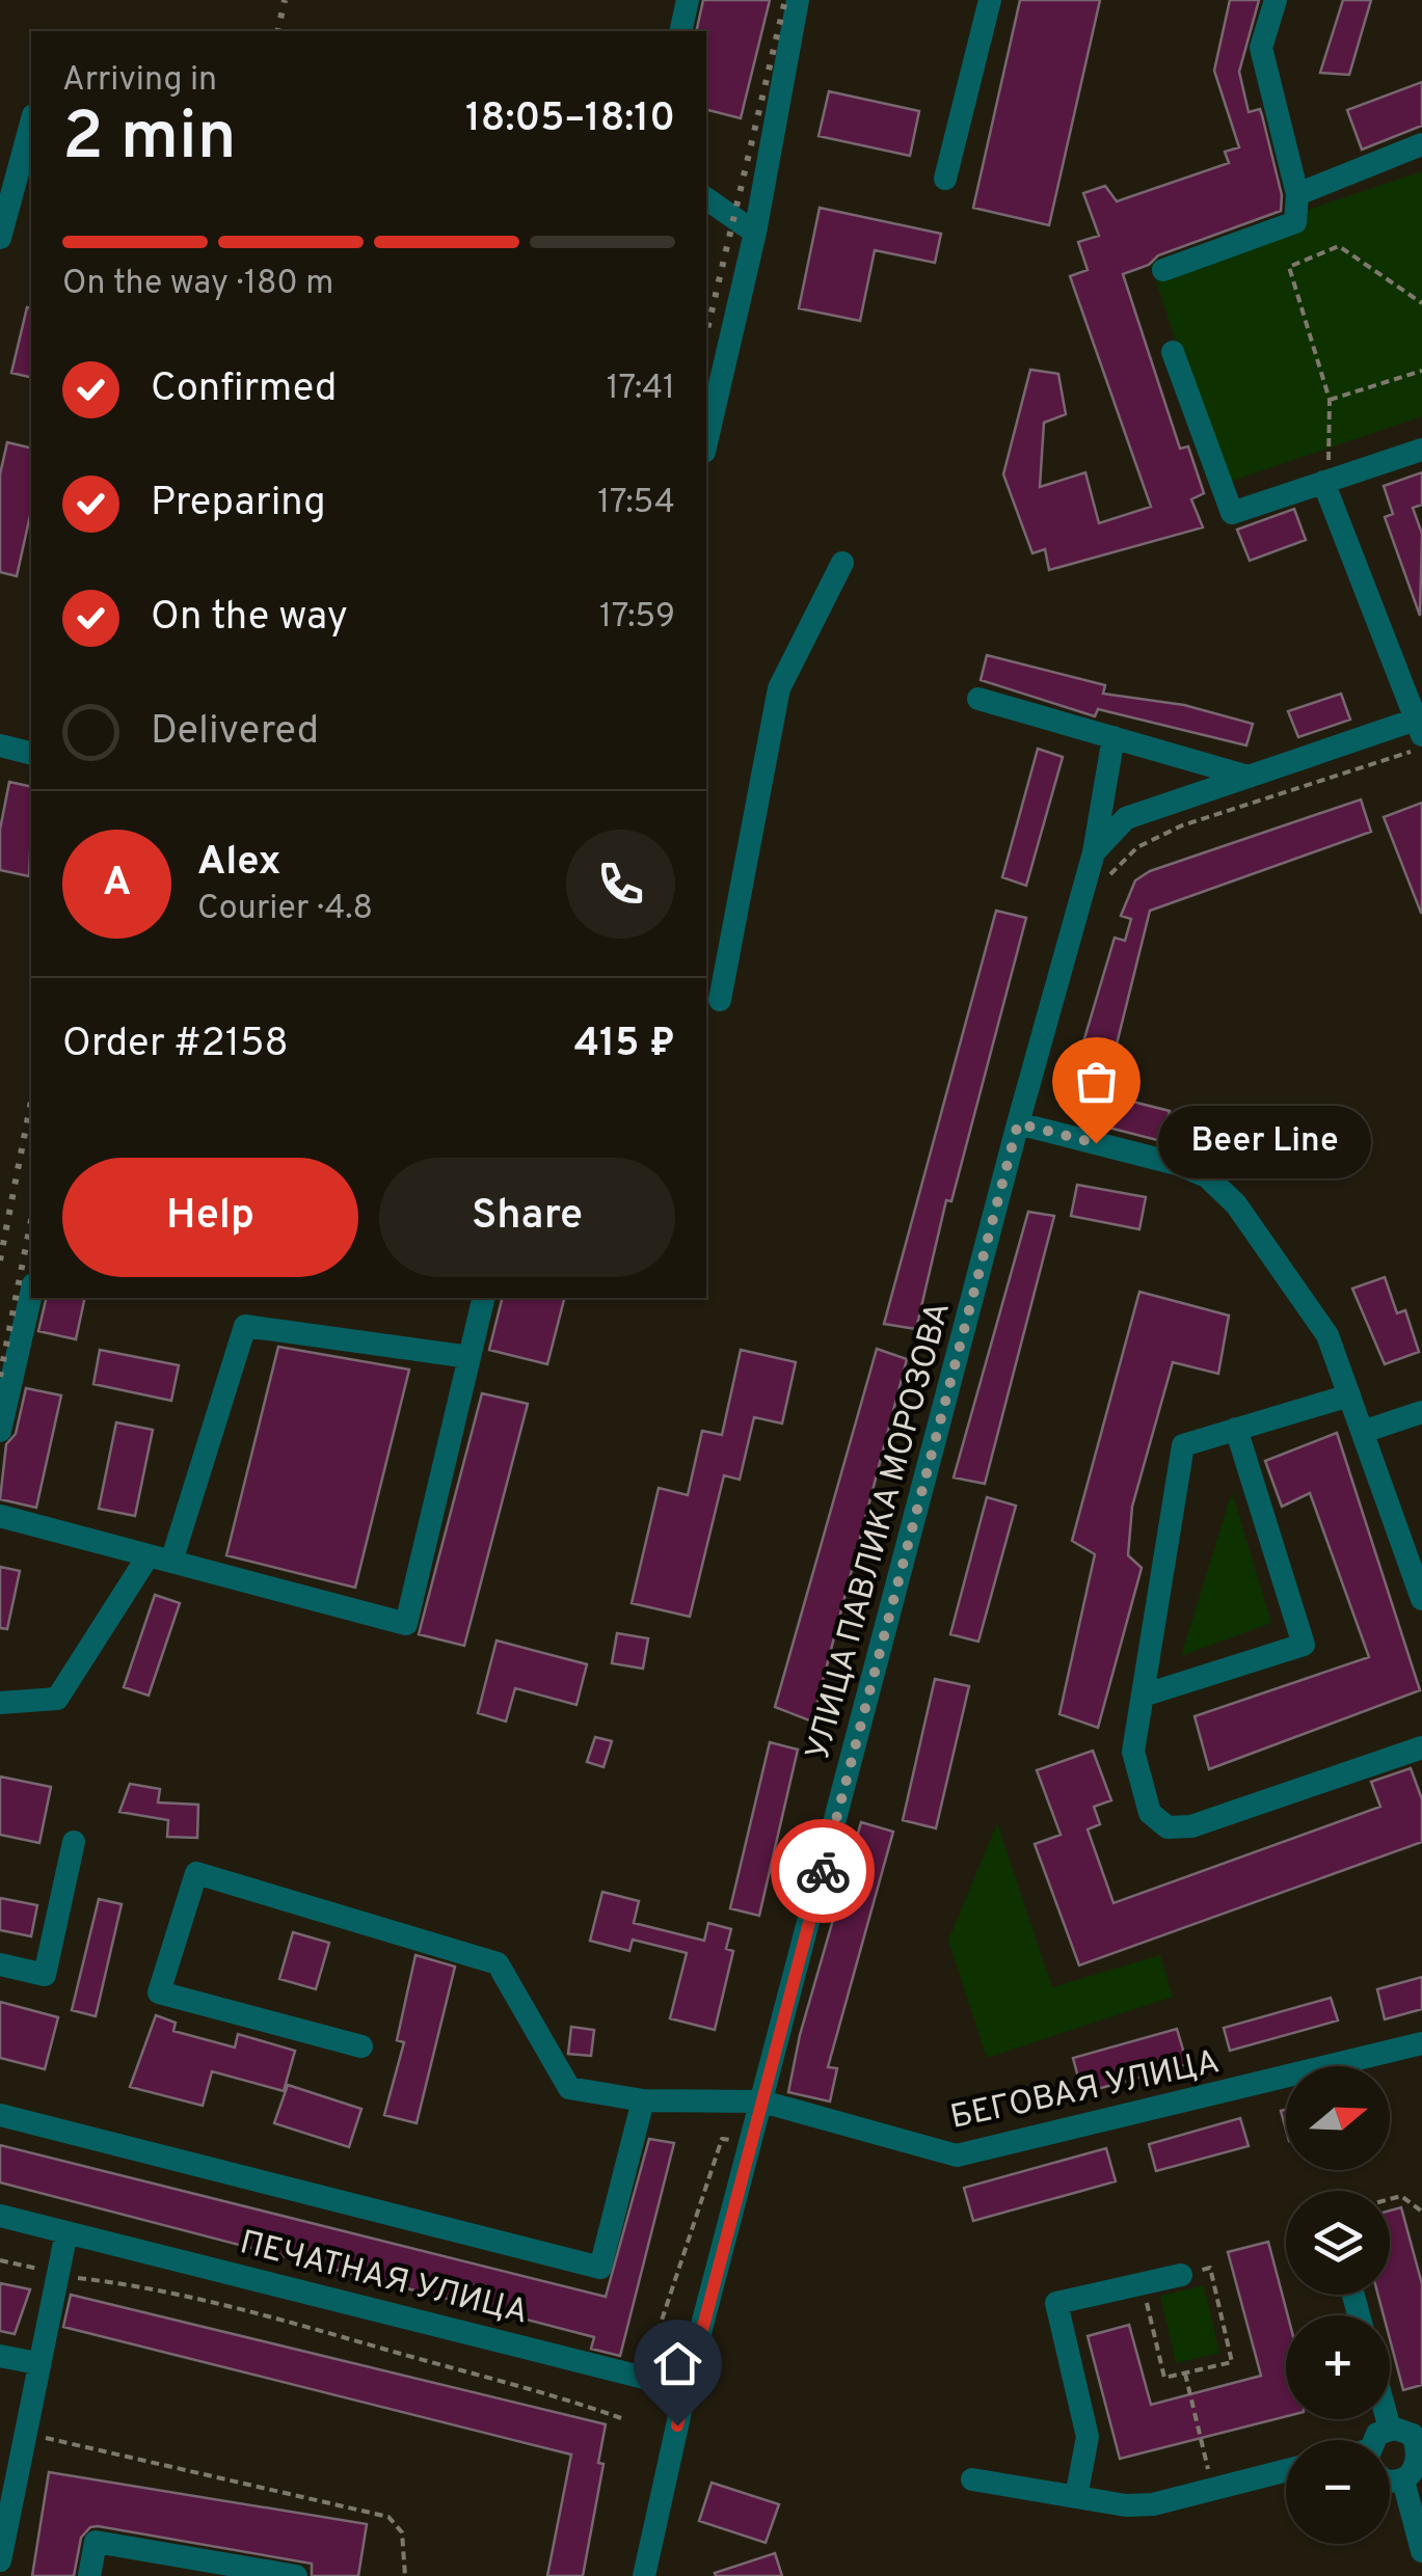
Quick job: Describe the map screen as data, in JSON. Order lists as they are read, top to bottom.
{
  "streets": {
    "street": ["УЛИЦА ПАВЛИКА МОРОЗОВА", "БЕГОВАЯ УЛИЦА", "ПЕЧАТНАЯ УЛИЦА"]
  },
  "crossings": [
    ["УЛИЦА ПАВЛИКА МОРОЗОВА", "БЕГОВАЯ УЛИЦА"],
    ["УЛИЦА ПАВЛИКА МОРОЗОВА", "ПЕЧАТНАЯ УЛИЦА"]
  ],
  "places": ["Beer Line"],
  "north": "right",
  "page": {
    "heading": ["2 min", "Arriving in", "18:05–18:10"],
    "panel": [
      "Alex",
      "Courier · 4.8",
      "Order #2158",
      "415 ₽"
    ],
    "bar": "On the way · 180 m",
    "list": [
      ["Confirmed", "17:41"],
      ["Preparing", "17:54"],
      ["On the way", "17:59"],
      "Delivered"
    ],
    "round": "A",
    "bubble": "Beer Line",
    "buttons": ["Help", "Share"],
    "map_buttons": ["+", "−"]
  }
}
